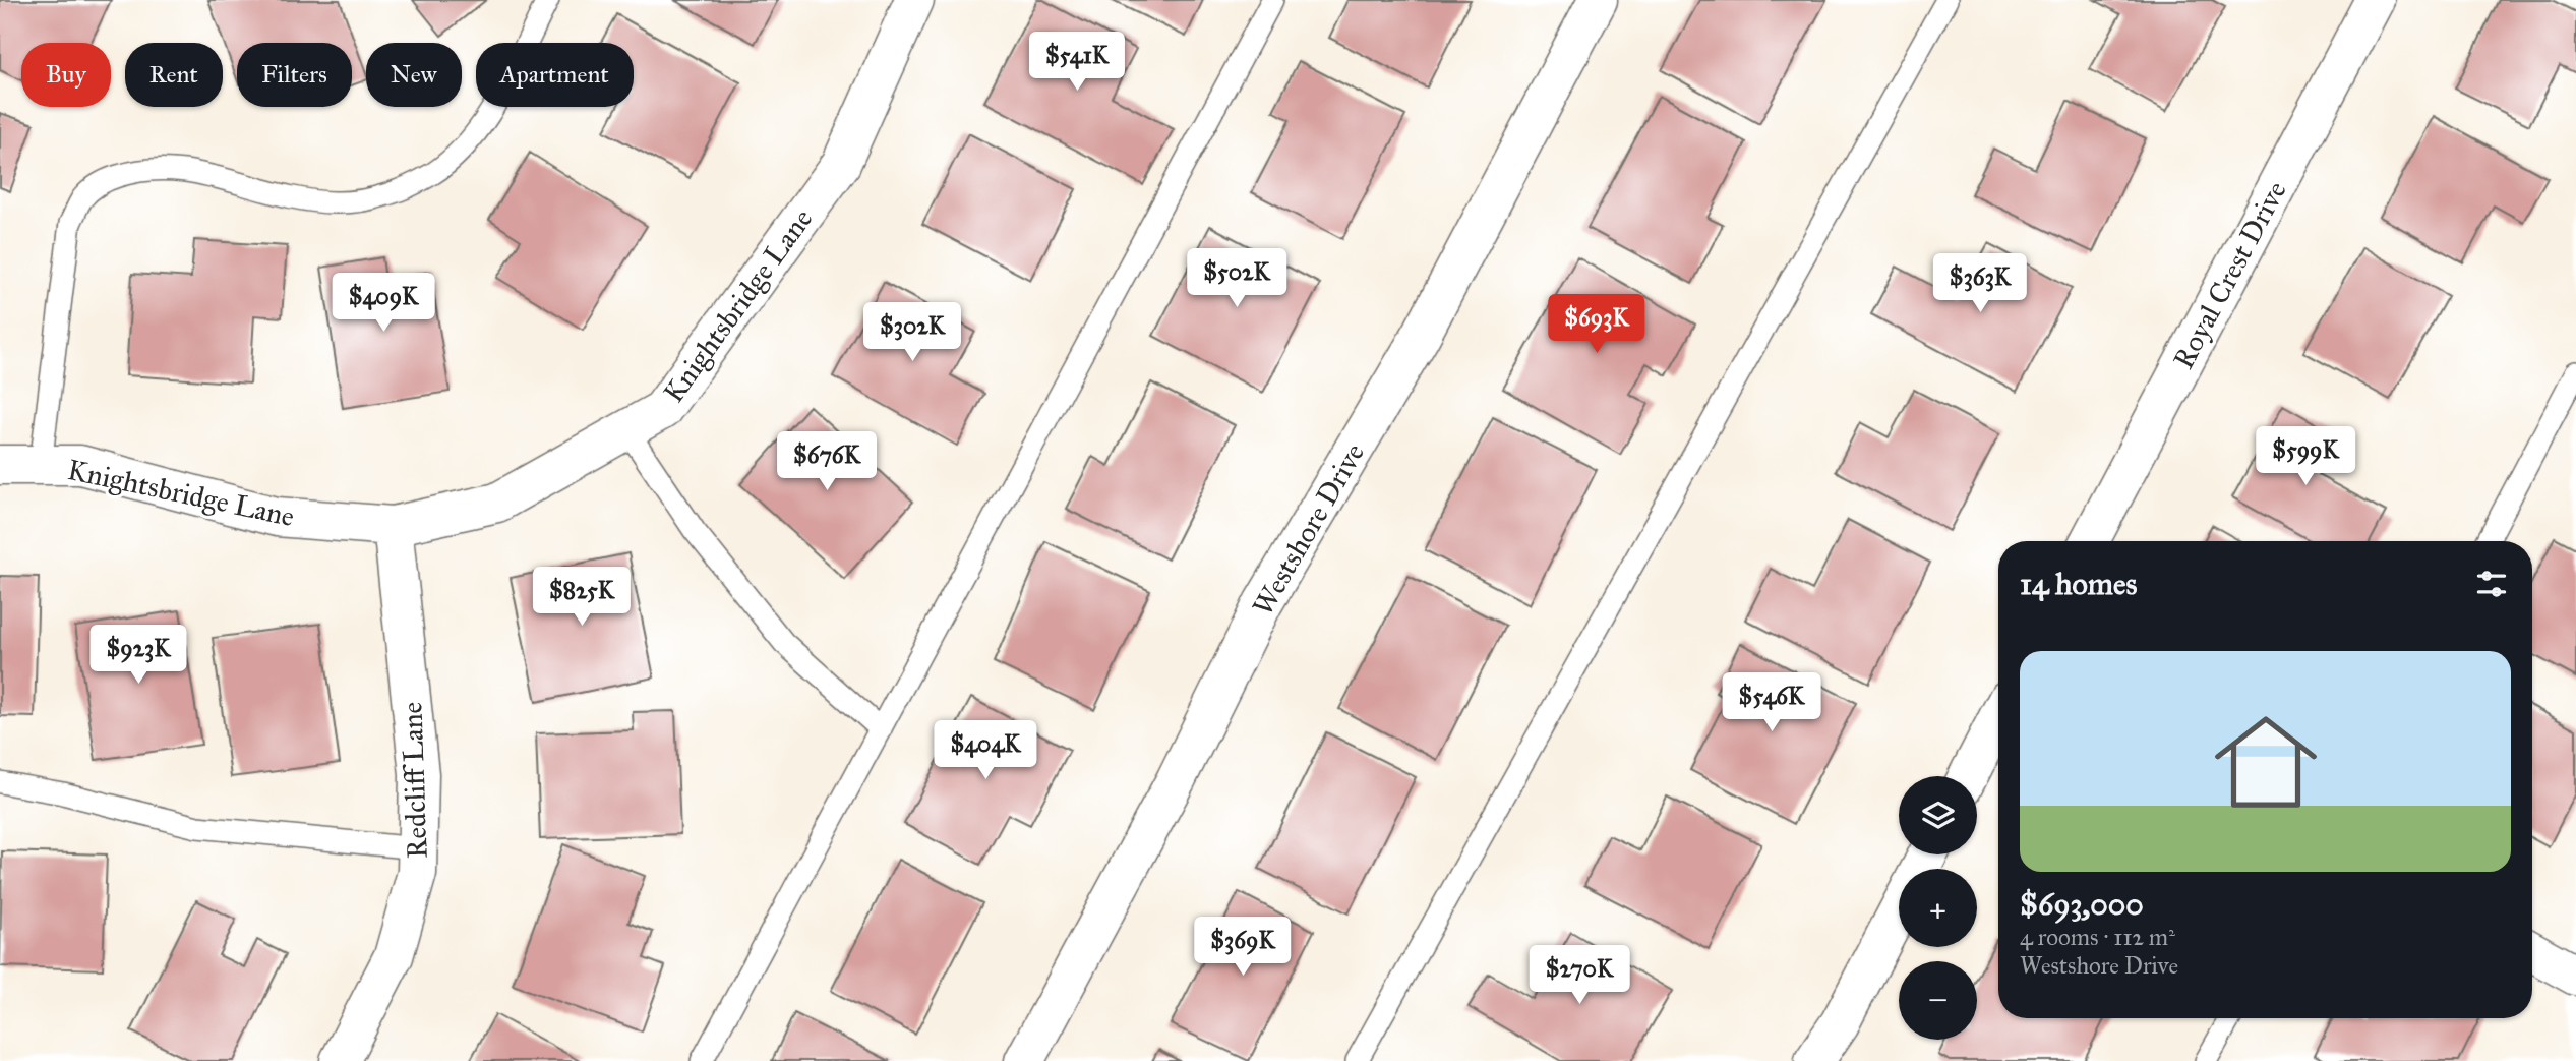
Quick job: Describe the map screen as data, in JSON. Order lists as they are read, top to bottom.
{
  "streets": {
    "street": [
      "Royal Crest Drive",
      "Knightsbridge Lane",
      "Westshore Drive",
      "Redcliff Lane"
    ]
  },
  "crossings": [
    ["Knightsbridge Lane", "Redcliff Lane"]
  ],
  "page": {
    "price": [
      "$541K",
      "$502K",
      "$363K",
      "$409K",
      "$693K",
      "$302K",
      "$599K",
      "$676K",
      "$825K",
      "$923K",
      "$546K",
      "$404K",
      "$369K",
      "$270K"
    ],
    "chip": [
      "Buy",
      "Rent",
      "Filters",
      "New",
      "Apartment"
    ],
    "heading": "14 homes",
    "list": [
      {
        "name": "$693,000",
        "note": "4 rooms · 112 m² · Westshore Drive"
      }
    ],
    "map_buttons": ["+", "−"]
  }
}
